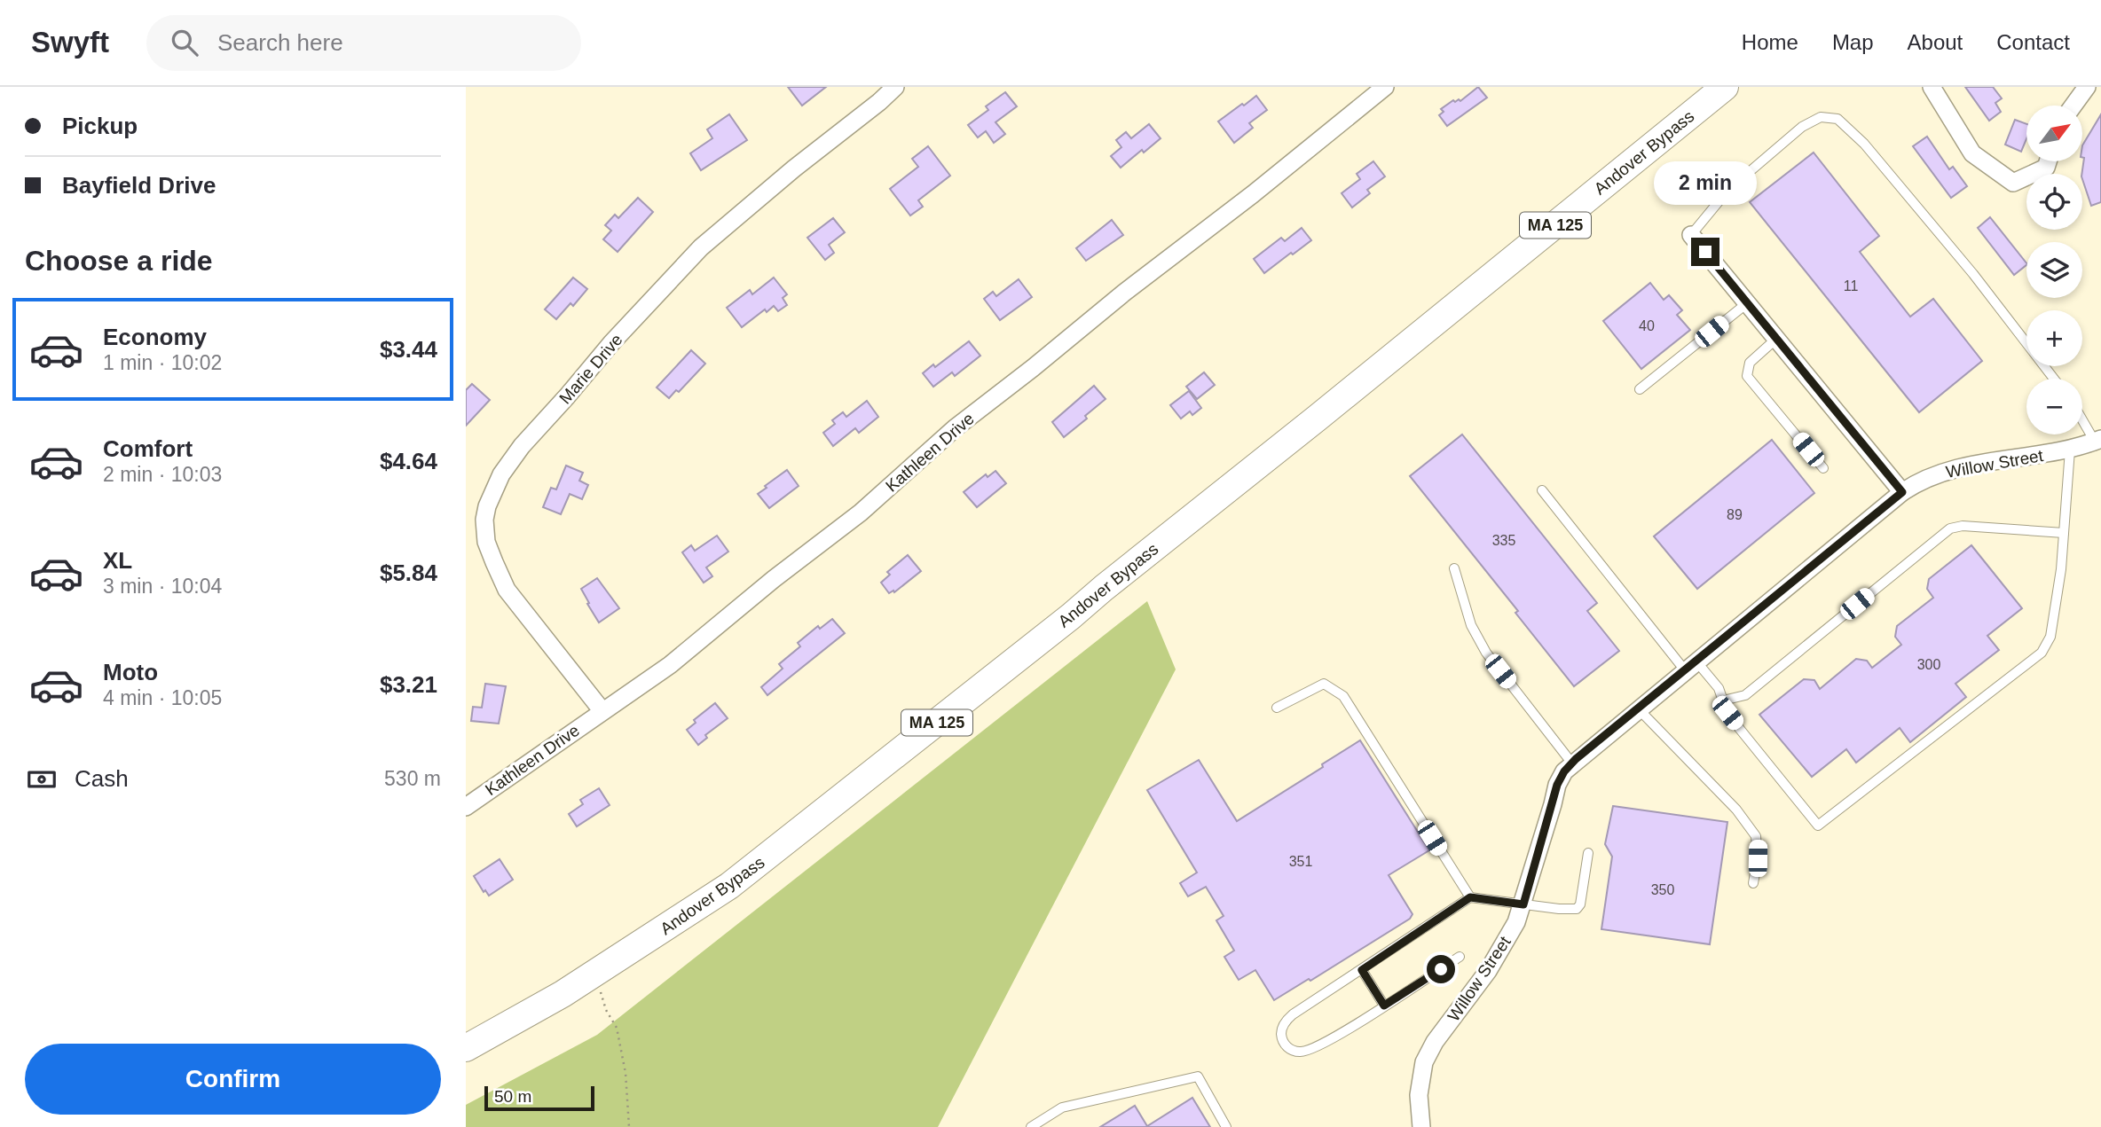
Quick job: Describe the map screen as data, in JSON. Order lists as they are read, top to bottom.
{
  "streets": {
    "main road": ["Andover Bypass", "MA 125"],
    "street": ["Marie Drive", "Kathleen Drive", "Willow Street"]
  },
  "crossings": [
    ["Marie Drive", "Kathleen Drive"]
  ],
  "house_numbers": [
    "11",
    "40",
    "89",
    "335",
    "300",
    "351",
    "350"
  ],
  "scale_bar": "50 m",
  "north": "top right",
  "page": {
    "header": "Swyft",
    "search": "Search here",
    "nav": [
      "Home",
      "Map",
      "About",
      "Contact"
    ],
    "banner": ["Pickup", "Bayfield Drive"],
    "map_buttons": ["+", "−"],
    "bubble": "2 min",
    "heading": "Choose a ride",
    "list": [
      {
        "name": "Economy",
        "note": "1 min · 10:02",
        "value": "$3.44"
      },
      {
        "name": "Comfort",
        "note": "2 min · 10:03",
        "value": "$4.64"
      },
      {
        "name": "XL",
        "note": "3 min · 10:04",
        "value": "$5.84"
      },
      {
        "name": "Moto",
        "note": "4 min · 10:05",
        "value": "$3.21"
      }
    ],
    "pay": ["Cash", "530 m"],
    "buttons": "Confirm",
    "scale": "50 m"
  }
}
